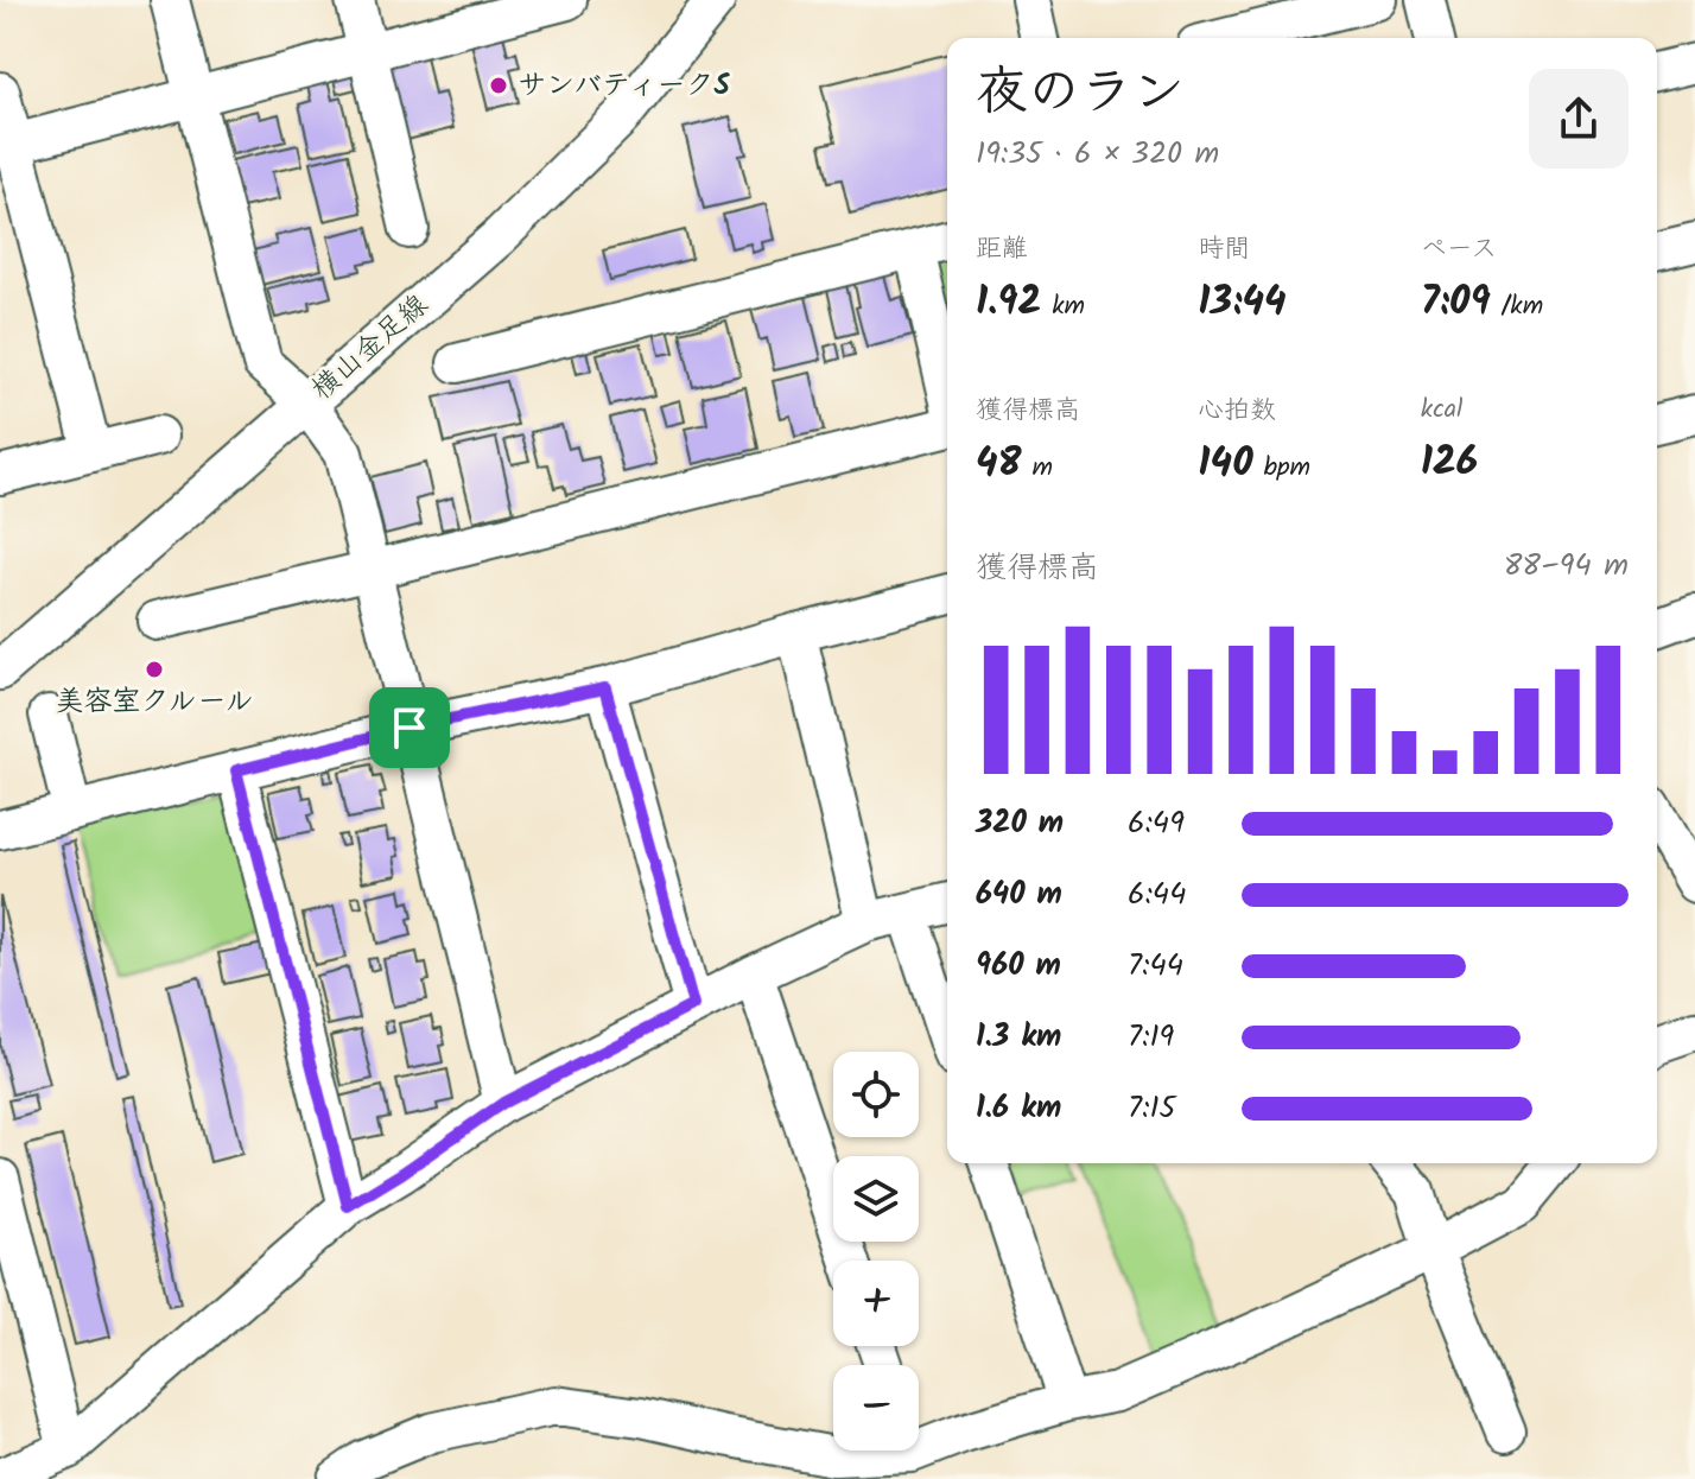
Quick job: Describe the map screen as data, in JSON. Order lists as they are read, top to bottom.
{
  "streets": {
    "street": ["横山金足線"]
  },
  "places": ["サンバティークS", "美容室クルール"],
  "page": {
    "heading": ["夜のラン", "19:35 · 6 × 320 m"],
    "stats": [
      ["距離", "1.92 km"],
      ["時間", "13:44"],
      ["ペース", "7:09 /km"],
      ["獲得標高", "48 m"],
      ["心拍数", "140 bpm"],
      ["kcal", "126"]
    ],
    "chart": ["獲得標高", "88–94 m"],
    "list": [
      {
        "name": "320 m",
        "note": "6:49"
      },
      {
        "name": "640 m",
        "note": "6:44"
      },
      {
        "name": "960 m",
        "note": "7:44"
      },
      {
        "name": "1.3 km",
        "note": "7:19"
      },
      {
        "name": "1.6 km",
        "note": "7:15"
      }
    ],
    "map_buttons": ["+", "−"]
  }
}
